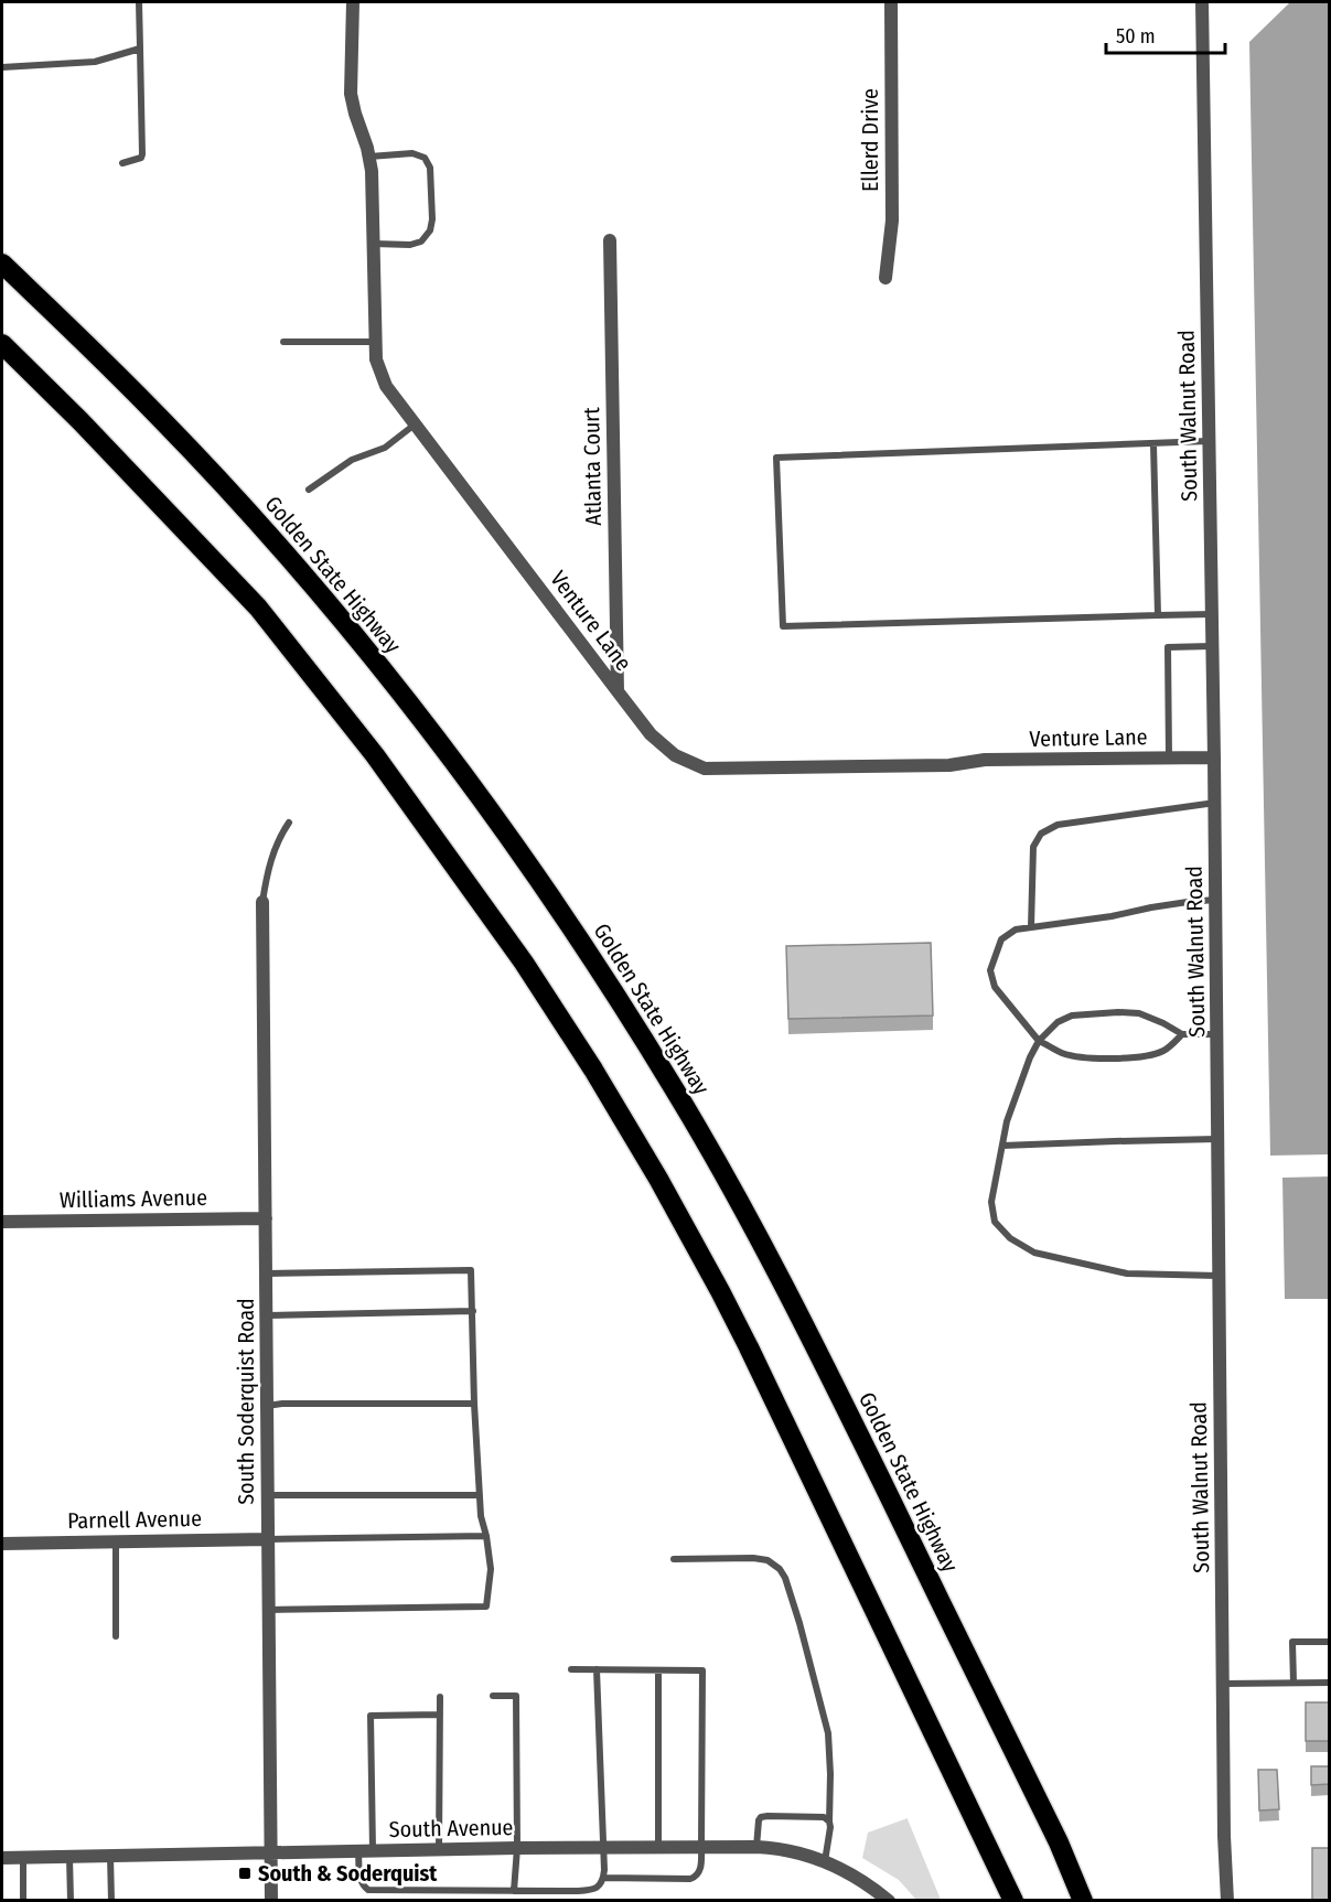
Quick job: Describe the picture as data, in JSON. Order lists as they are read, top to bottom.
{
  "streets": {
    "highway": ["Golden State Highway"],
    "street": [
      "Ellerd Drive",
      "South Walnut Road",
      "Atlanta Court",
      "Venture Lane",
      "Williams Avenue",
      "South Soderquist Road",
      "Parnell Avenue",
      "South Avenue"
    ]
  },
  "crossings": [
    ["South Walnut Road", "Venture Lane"],
    ["Atlanta Court", "Venture Lane"],
    ["Williams Avenue", "South Soderquist Road"],
    ["South Soderquist Road", "Parnell Avenue"],
    ["South Soderquist Road", "South Avenue"]
  ],
  "places": {
    "transit": ["South & Soderquist"]
  },
  "scale_bar": "50 m"
}
